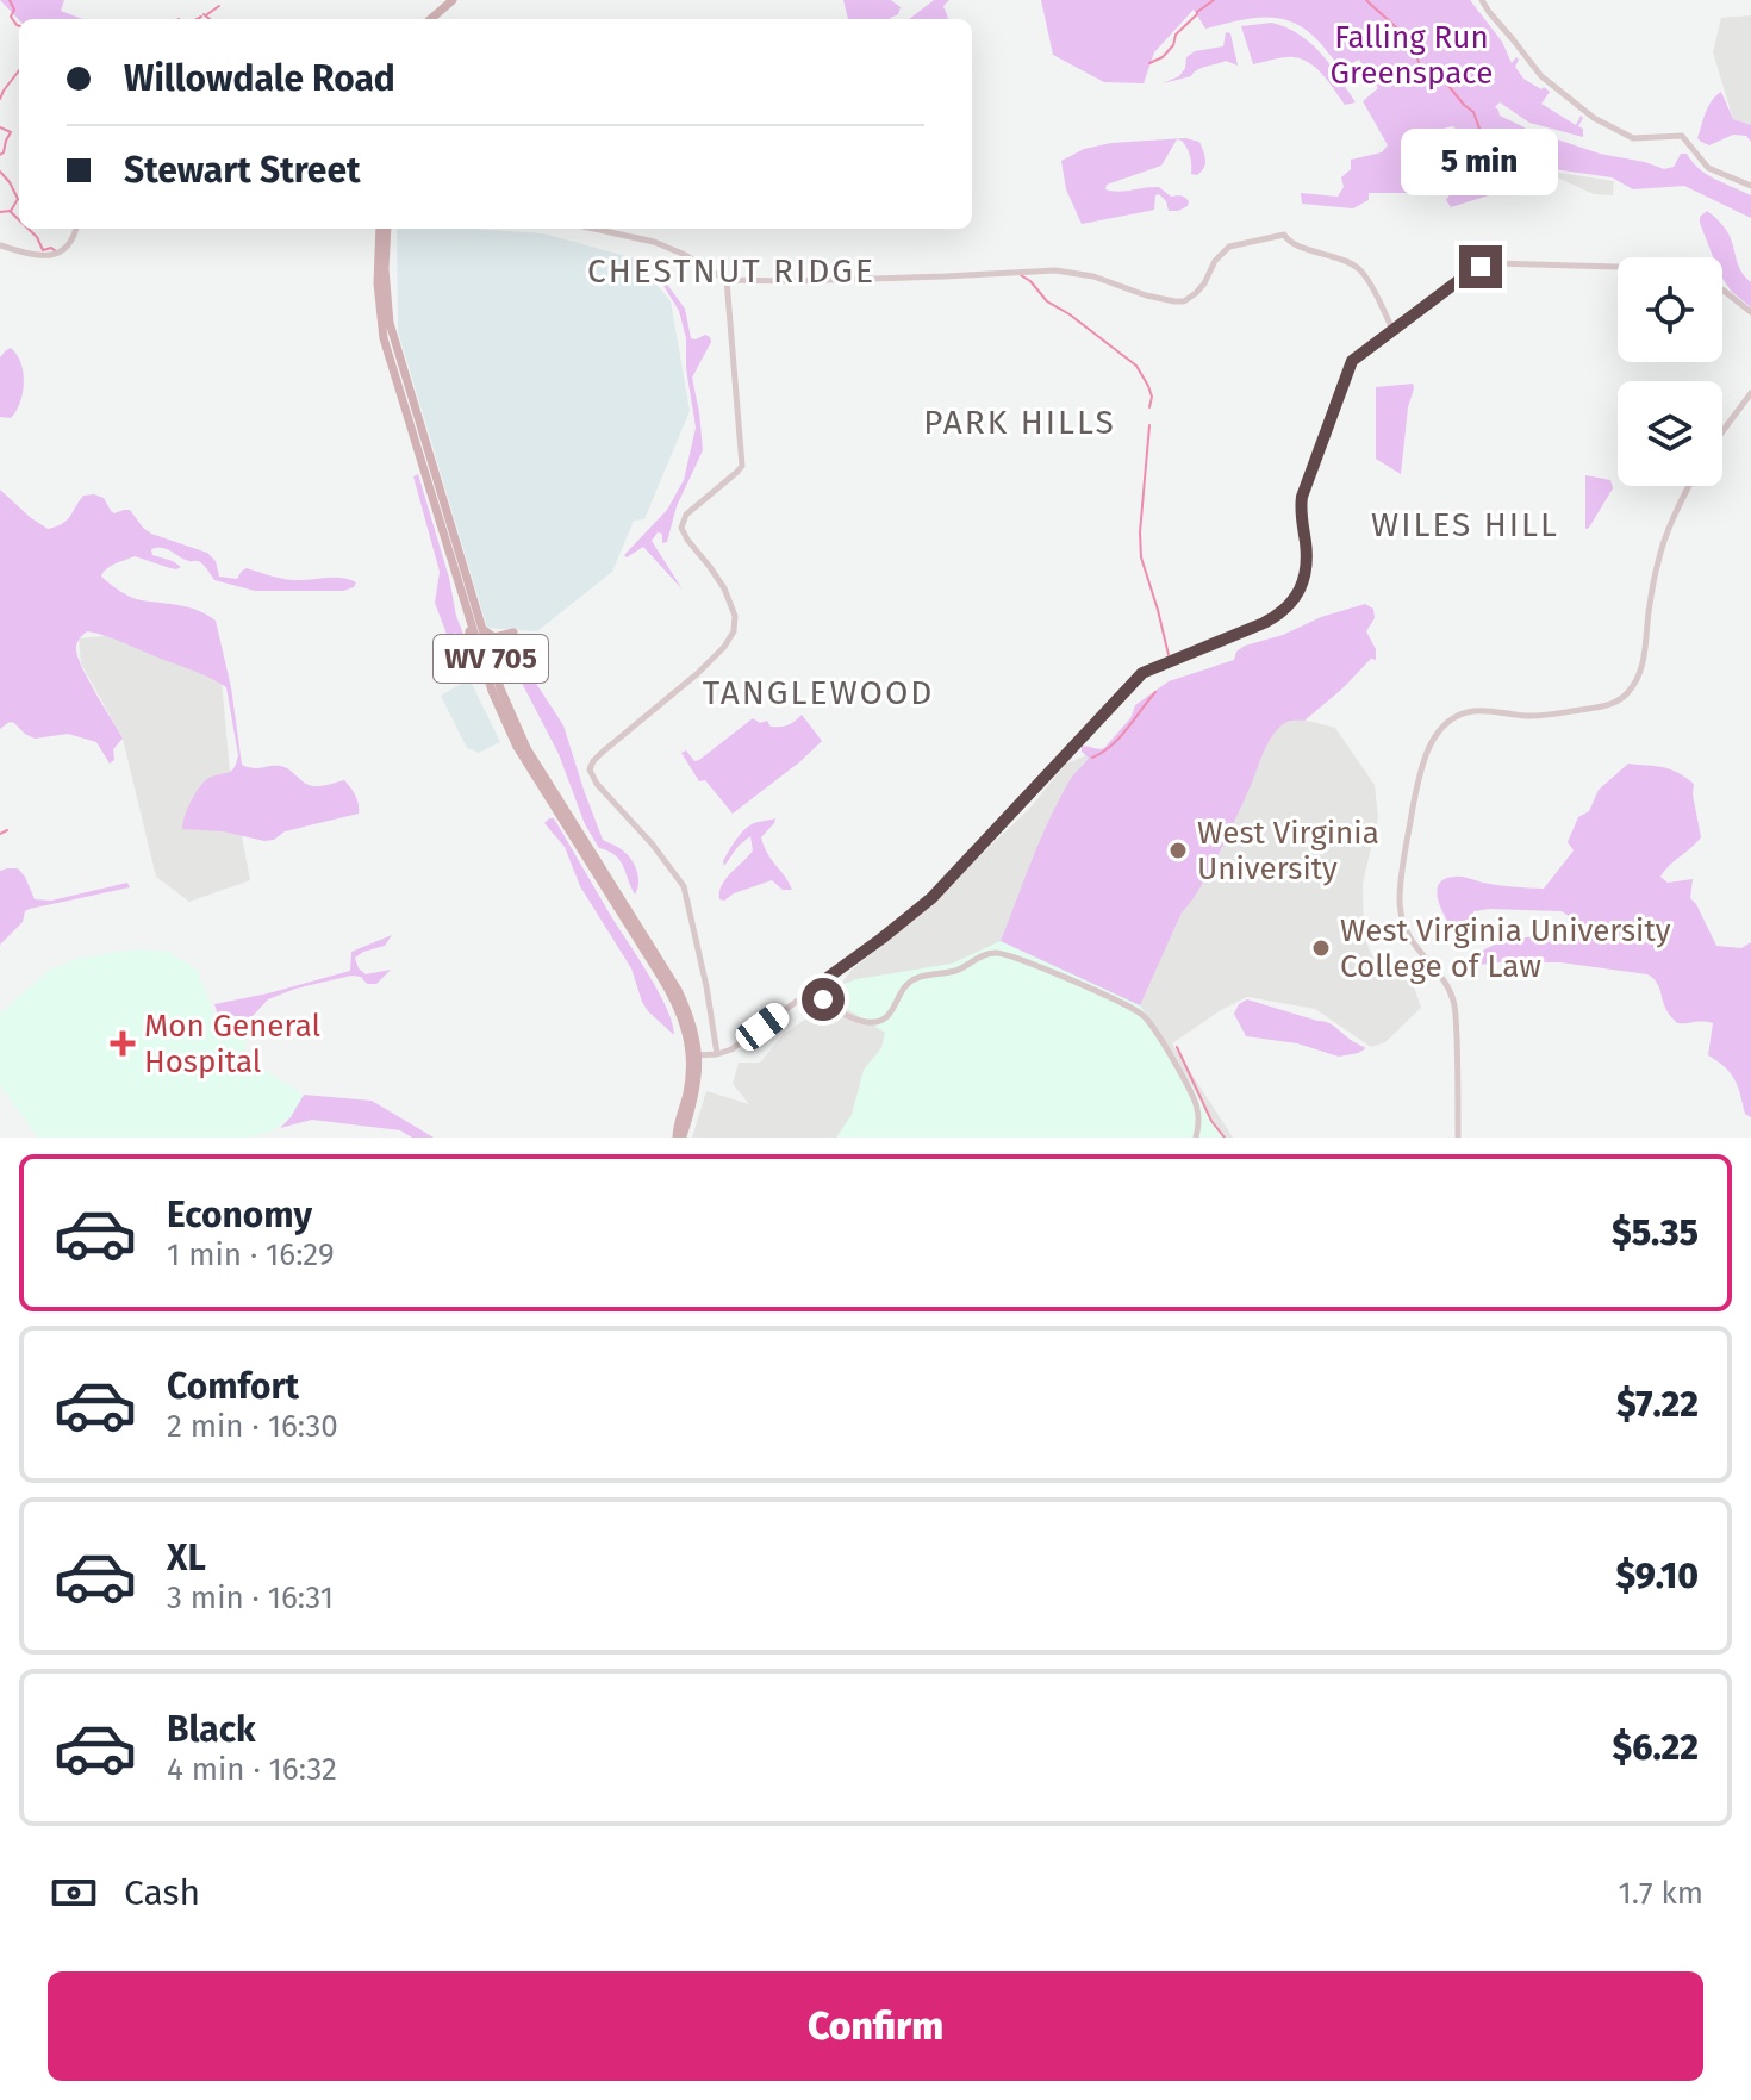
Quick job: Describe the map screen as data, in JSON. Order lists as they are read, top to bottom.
{
  "streets": {
    "main road": ["WV 705"]
  },
  "districts": [
    "CHESTNUT RIDGE",
    "PARK HILLS",
    "WILES HILL",
    "TANGLEWOOD"
  ],
  "parks": ["Falling Run Greenspace"],
  "places": {
    "other": ["West Virginia University", "West Virginia University College of Law"],
    "health": ["Mon General Hospital"]
  },
  "page": {
    "banner": ["Willowdale Road", "Stewart Street"],
    "bubble": "5 min",
    "list": [
      {
        "name": "Economy",
        "note": "1 min · 16:29",
        "value": "$5.35"
      },
      {
        "name": "Comfort",
        "note": "2 min · 16:30",
        "value": "$7.22"
      },
      {
        "name": "XL",
        "note": "3 min · 16:31",
        "value": "$9.10"
      },
      {
        "name": "Black",
        "note": "4 min · 16:32",
        "value": "$6.22"
      }
    ],
    "pay": ["Cash", "1.7 km"],
    "buttons": "Confirm"
  }
}
